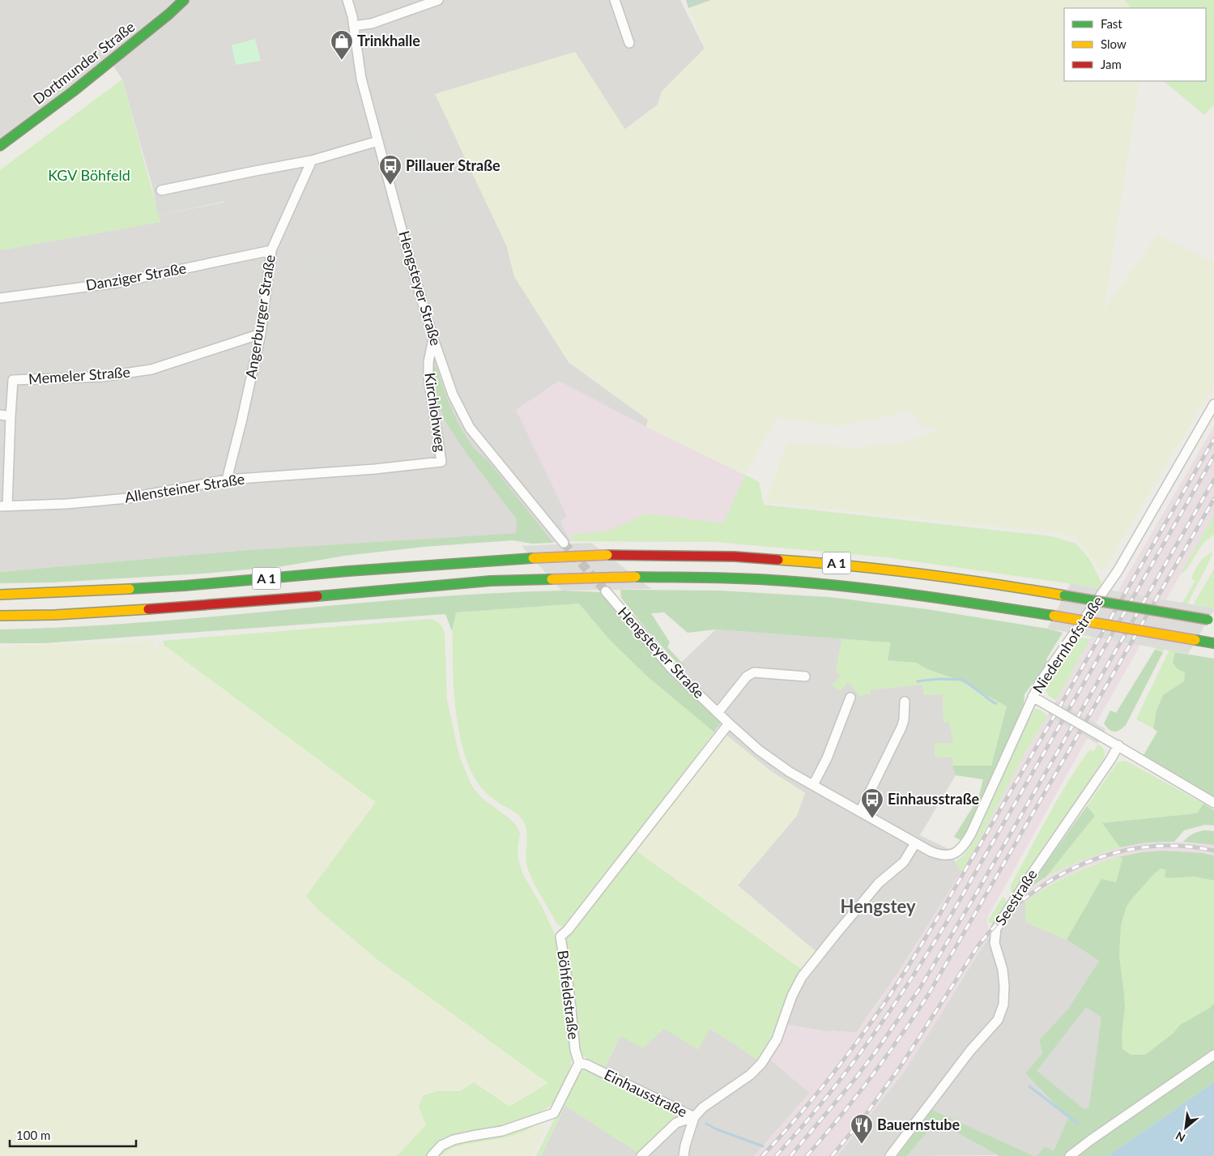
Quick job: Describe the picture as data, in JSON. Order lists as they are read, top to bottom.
{
  "streets": {
    "main road": ["Dortmunder Straße", "A 1"],
    "street": [
      "Danziger Straße",
      "Hengsteyer Straße",
      "Angerburger Straße",
      "Memeler Straße",
      "Kirchlohweg",
      "Allensteiner Straße",
      "Niedernhofstraße",
      "Seestraße",
      "Böhfeldstraße",
      "Einhausstraße"
    ]
  },
  "crossings": [
    ["Danziger Straße", "Angerburger Straße"],
    ["Hengsteyer Straße", "Kirchlohweg"],
    ["Hengsteyer Straße", "Niedernhofstraße"],
    ["Hengsteyer Straße", "Böhfeldstraße"],
    ["Hengsteyer Straße", "Einhausstraße"],
    ["Angerburger Straße", "Memeler Straße"],
    ["Angerburger Straße", "Allensteiner Straße"],
    ["Kirchlohweg", "Allensteiner Straße"],
    ["Niedernhofstraße", "Einhausstraße"],
    ["Böhfeldstraße", "Einhausstraße"]
  ],
  "districts": ["Hengstey"],
  "parks": ["KGV Böhfeld"],
  "places": {
    "shop": ["Trinkhalle"],
    "bus stop": ["Pillauer Straße", "Einhausstraße"],
    "restaurant": ["Bauernstube"]
  },
  "legend": ["Fast", "Slow", "Jam"],
  "scale_bar": "100 m",
  "north": "bottom left"
}
